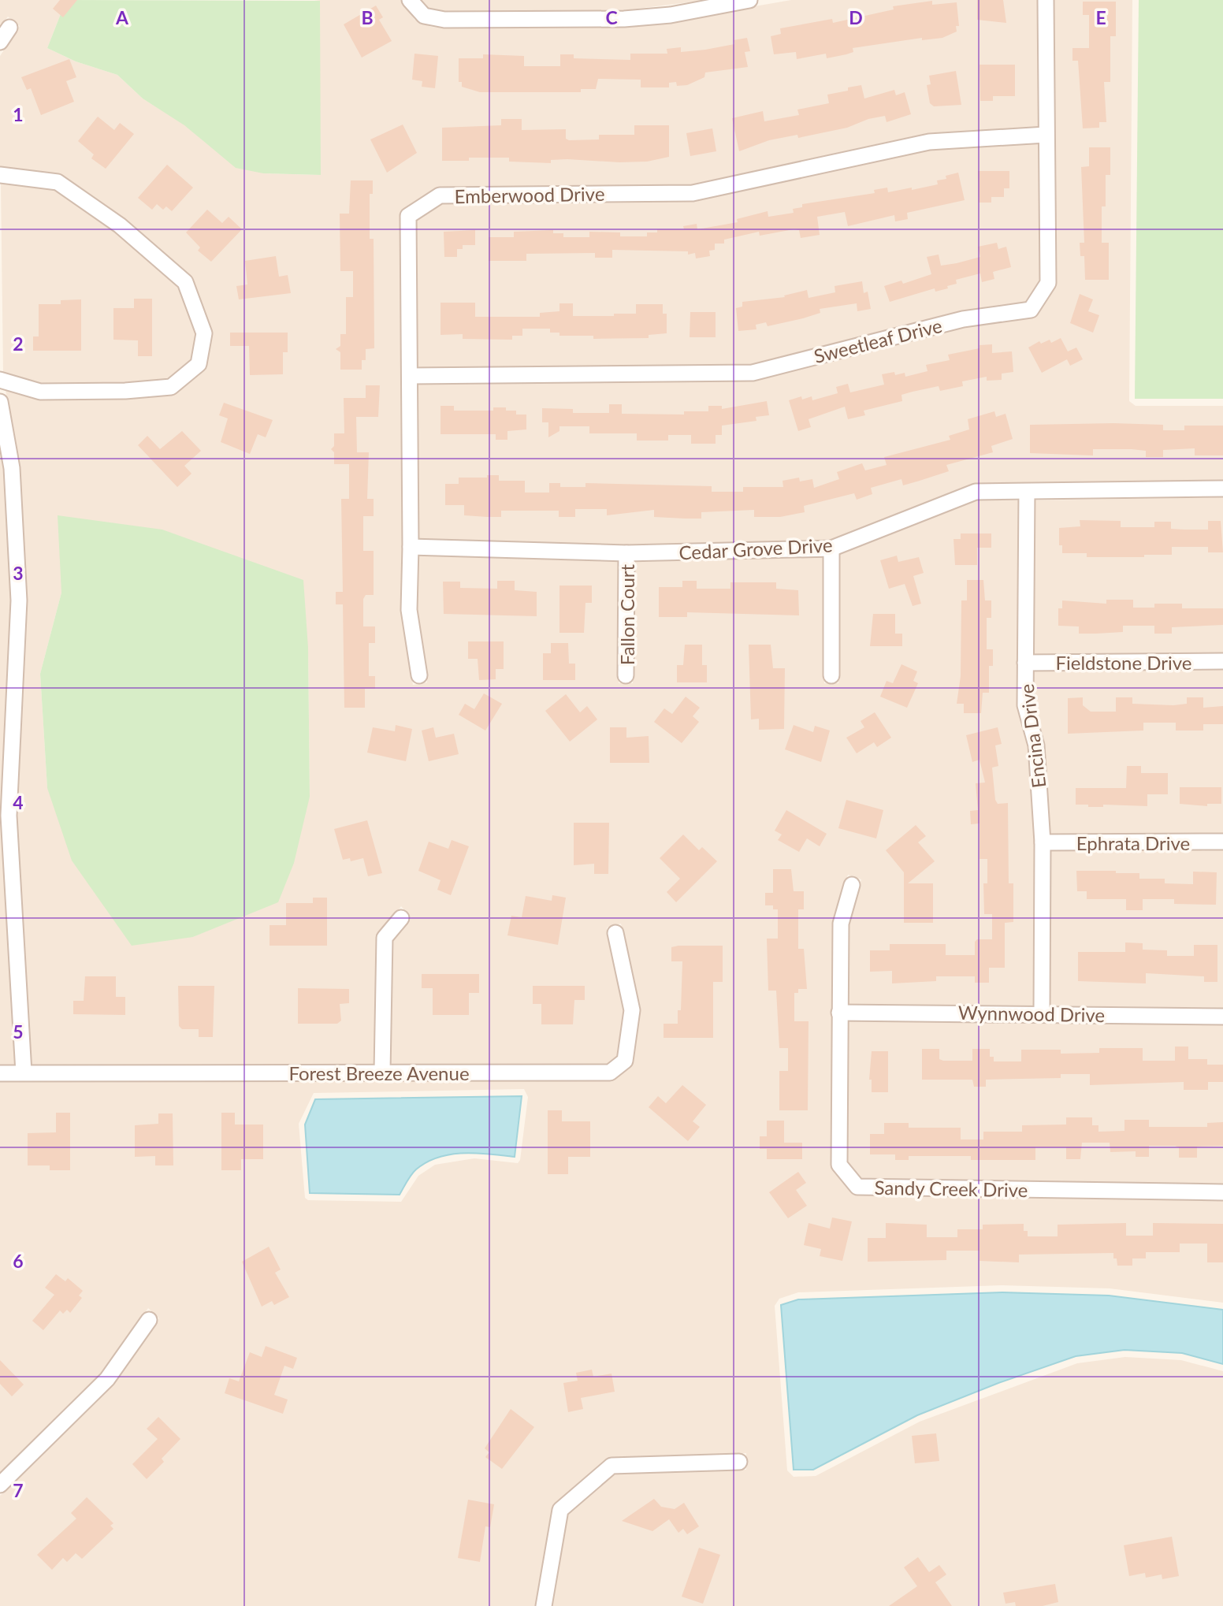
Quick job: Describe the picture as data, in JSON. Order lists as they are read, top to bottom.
{
  "streets": {
    "street": [
      "Emberwood Drive",
      "Sweetleaf Drive",
      "Cedar Grove Drive",
      "Fallon Court",
      "Fieldstone Drive",
      "Encina Drive",
      "Ephrata Drive",
      "Wynnwood Drive",
      "Forest Breeze Avenue",
      "Sandy Creek Drive"
    ]
  },
  "crossings": [
    ["Emberwood Drive", "Sweetleaf Drive"],
    ["Emberwood Drive", "Cedar Grove Drive"],
    ["Cedar Grove Drive", "Fallon Court"],
    ["Cedar Grove Drive", "Encina Drive"],
    ["Fieldstone Drive", "Encina Drive"],
    ["Encina Drive", "Ephrata Drive"],
    ["Encina Drive", "Wynnwood Drive"],
    ["Wynnwood Drive", "Sandy Creek Drive"]
  ],
  "grid": {
    "columns": [
      "A",
      "B",
      "C",
      "D",
      "E"
    ],
    "rows": [
      "1",
      "2",
      "3",
      "4",
      "5",
      "6",
      "7"
    ]
  }
}
